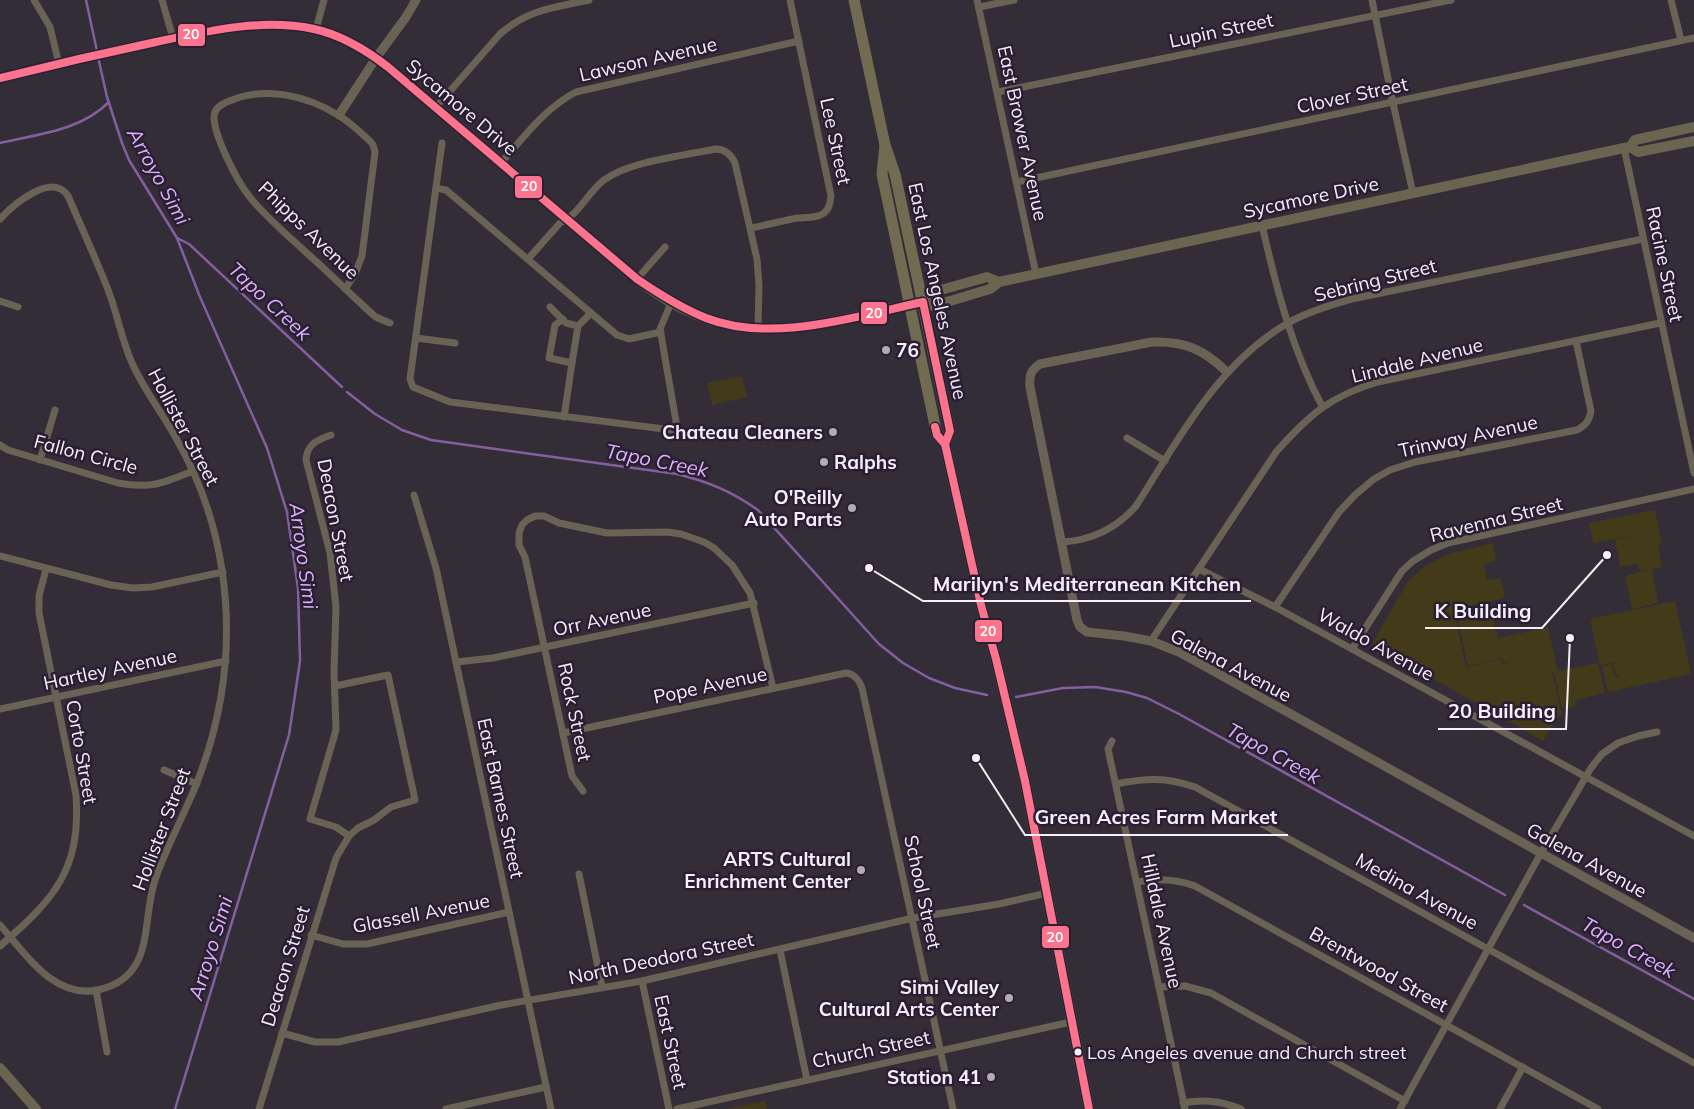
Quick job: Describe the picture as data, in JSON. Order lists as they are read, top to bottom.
{
  "streets": {
    "main road": ["Sycamore Drive", "East Los Angeles Avenue"],
    "street": [
      "Lupin Street",
      "Lawson Avenue",
      "Clover Street",
      "East Brower Avenue",
      "Lee Street",
      "Phipps Avenue",
      "Racine Street",
      "Sebring Street",
      "Lindale Avenue",
      "Hollister Street",
      "Trinway Avenue",
      "Fallon Circle",
      "Ravenna Street",
      "Deacon Street",
      "Orr Avenue",
      "Waldo Avenue",
      "Galena Avenue",
      "Hartley Avenue",
      "Pope Avenue",
      "Rock Street",
      "Corto Street",
      "East Barnes Street",
      "Medina Avenue",
      "School Street",
      "Glassell Avenue",
      "Hilldale Avenue",
      "North Deodora Street",
      "Brentwood Street",
      "East Street",
      "Church Street"
    ]
  },
  "crossings": [
    ["Lupin Street", "East Brower Avenue"],
    ["Lawson Avenue", "Sycamore Drive"],
    ["Lawson Avenue", "Lee Street"],
    ["Clover Street", "East Brower Avenue"],
    ["Sycamore Drive", "East Brower Avenue"],
    ["Sycamore Drive", "Racine Street"],
    ["Sycamore Drive", "East Los Angeles Avenue"],
    ["Racine Street", "Sebring Street"],
    ["Racine Street", "Lindale Avenue"],
    ["Sebring Street", "Galena Avenue"],
    ["East Los Angeles Avenue", "North Deodora Street"],
    ["East Los Angeles Avenue", "Church Street"],
    ["Lindale Avenue", "Trinway Avenue"],
    ["Lindale Avenue", "Waldo Avenue"],
    ["Lindale Avenue", "Galena Avenue"],
    ["Hollister Street", "Fallon Circle"],
    ["Hollister Street", "Hartley Avenue"],
    ["Trinway Avenue", "Waldo Avenue"],
    ["Ravenna Street", "Waldo Avenue"],
    ["Deacon Street", "Glassell Avenue"],
    ["Deacon Street", "North Deodora Street"],
    ["Orr Avenue", "Rock Street"],
    ["Orr Avenue", "East Barnes Street"],
    ["Hartley Avenue", "Corto Street"],
    ["Pope Avenue", "Rock Street"],
    ["Pope Avenue", "School Street"],
    ["East Barnes Street", "Glassell Avenue"],
    ["East Barnes Street", "North Deodora Street"],
    ["Medina Avenue", "Hilldale Avenue"],
    ["School Street", "North Deodora Street"],
    ["School Street", "Church Street"],
    ["Hilldale Avenue", "Brentwood Street"],
    ["North Deodora Street", "East Street"]
  ],
  "water": ["Arroyo Simi", "Tapo Creek"],
  "places": [
    "76",
    "Chateau Cleaners",
    "Ralphs",
    "O'Reilly Auto Parts",
    "K Building",
    "Marilyn's Mediterranean Kitchen",
    "20 Building",
    "Green Acres Farm Market",
    "ARTS Cultural Enrichment Center",
    "Simi Valley Cultural Arts Center",
    "Los Angeles avenue and Church street",
    "Station 41"
  ],
  "lines": ["transit line 20"]
}
